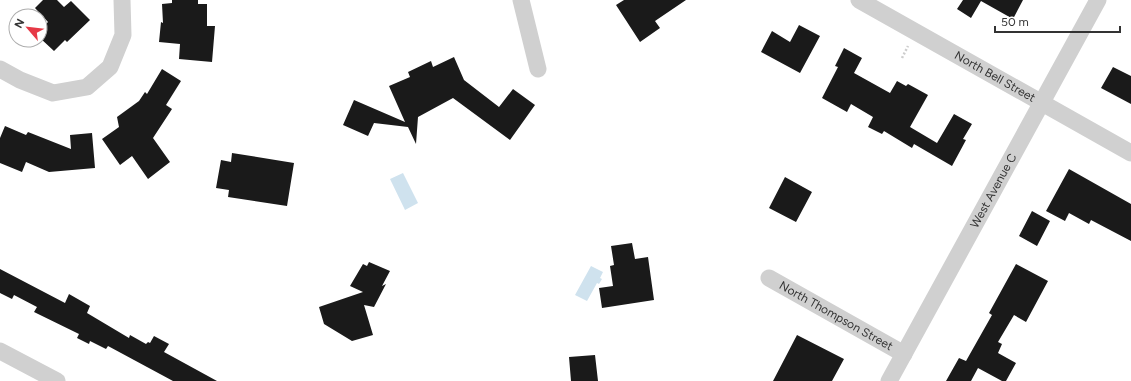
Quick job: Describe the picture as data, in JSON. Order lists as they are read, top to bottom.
{
  "streets": {
    "street": ["North Bell Street", "West Avenue C", "North Thompson Street"]
  },
  "crossings": [
    ["North Bell Street", "West Avenue C"],
    ["West Avenue C", "North Thompson Street"]
  ],
  "scale_bar": "50 m",
  "north": "top left"
}
